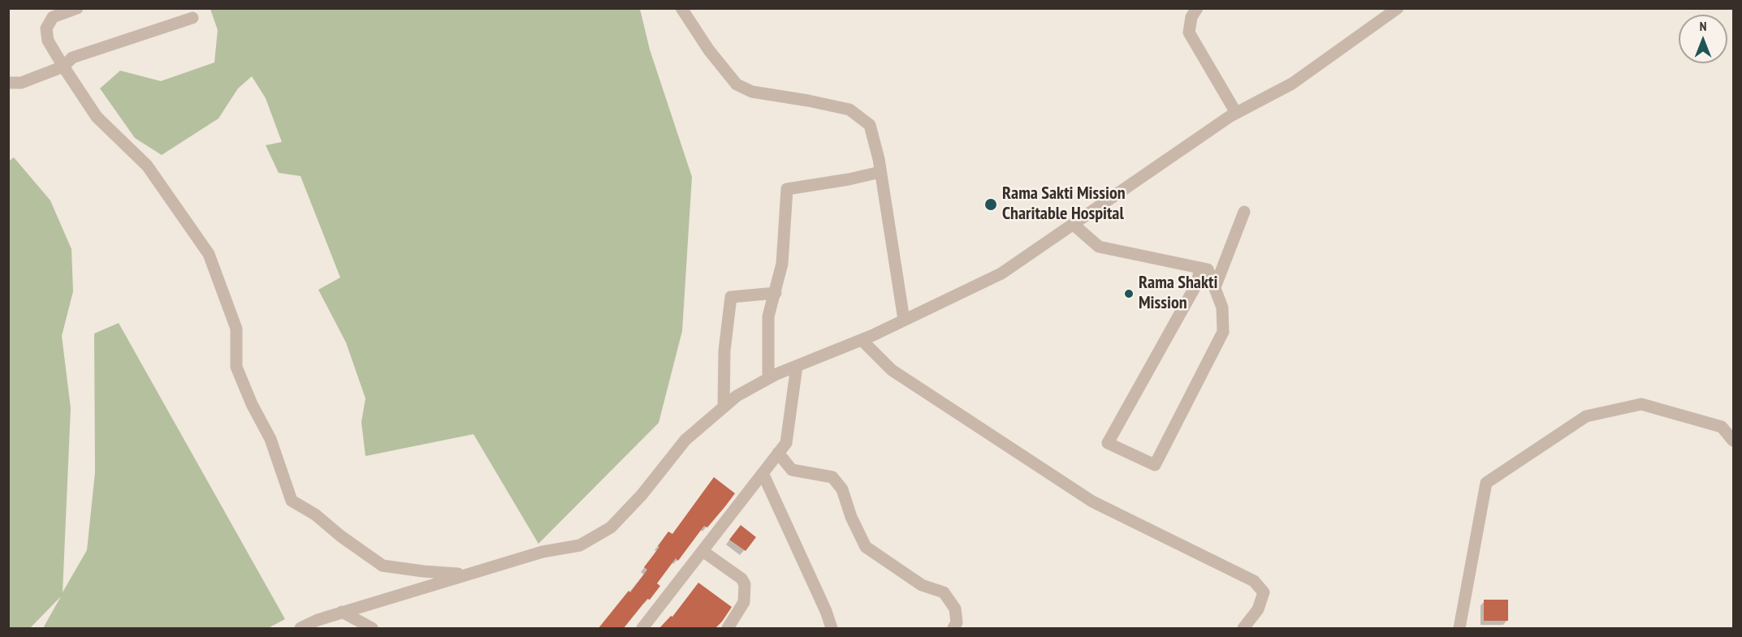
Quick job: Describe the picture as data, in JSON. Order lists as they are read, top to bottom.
{
  "places": ["Rama Sakti Mission Charitable Hospital", "Rama Shakti Mission"],
  "north": "top"
}
